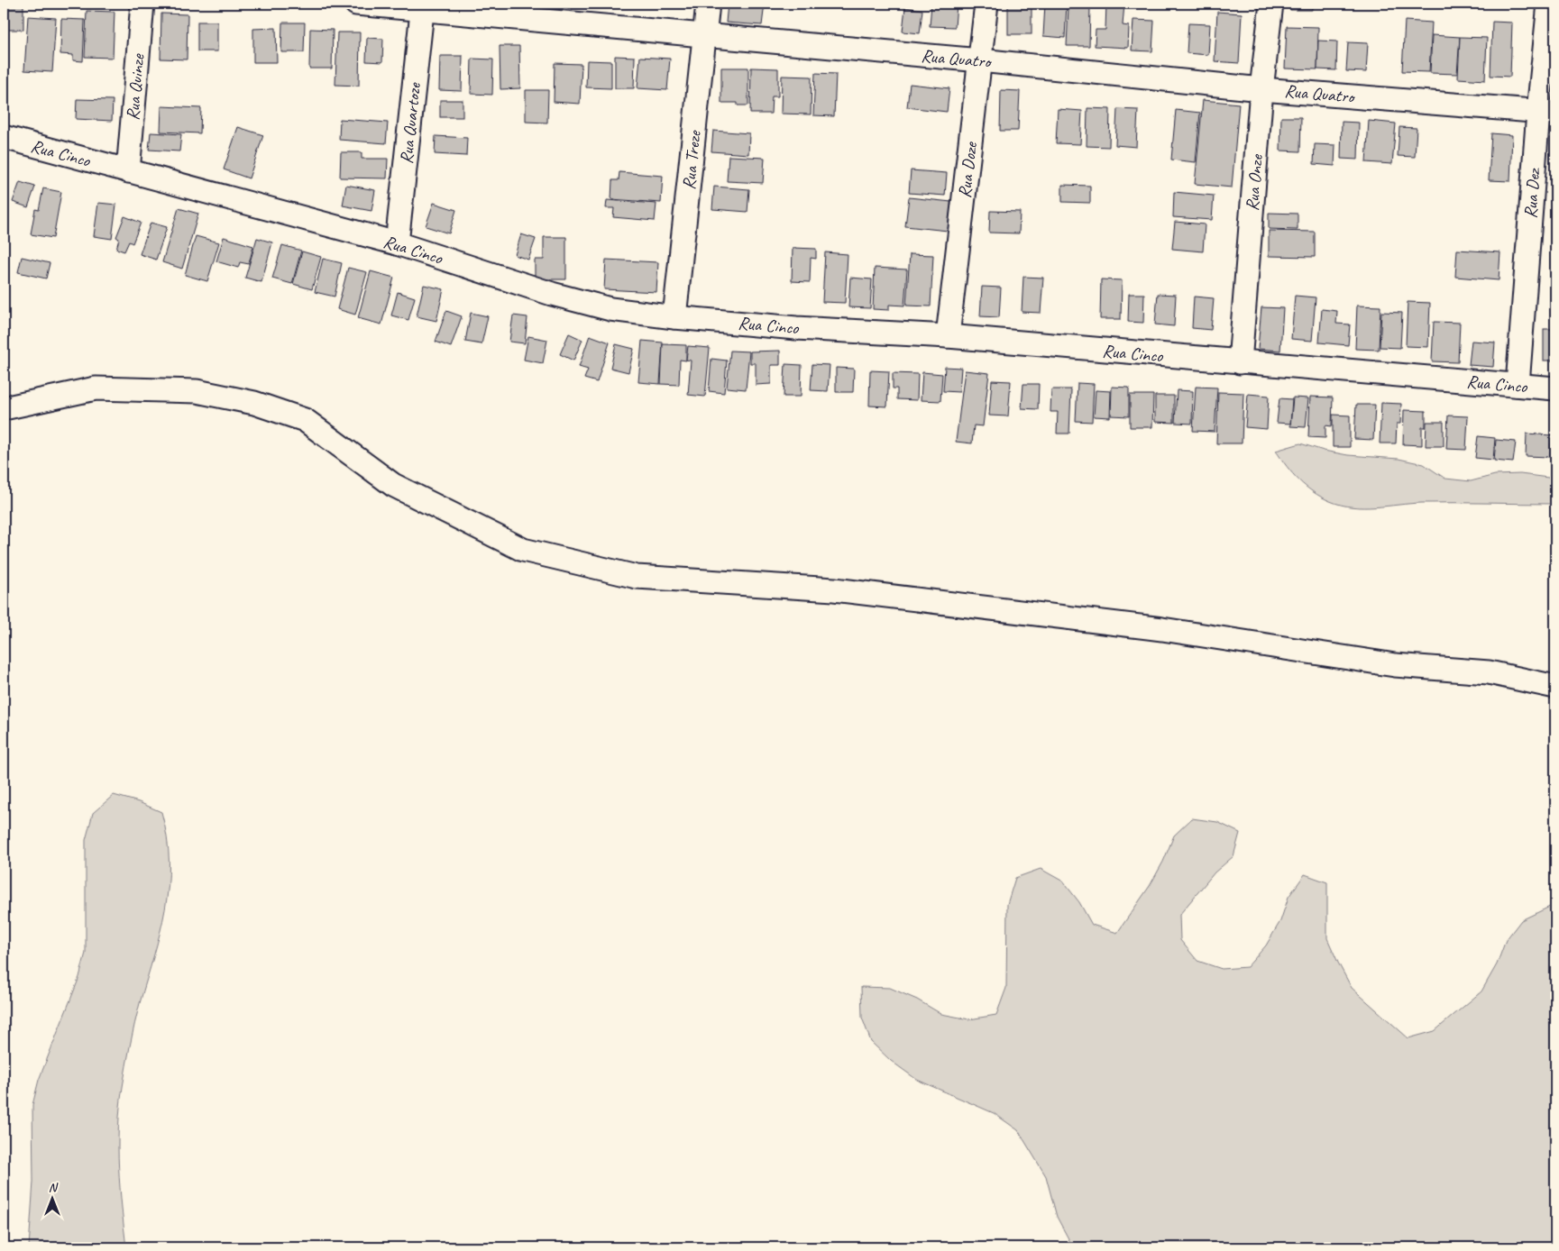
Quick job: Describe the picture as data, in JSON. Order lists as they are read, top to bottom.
{
  "streets": {
    "street": [
      "Rua Quatro",
      "Rua Quinze",
      "Rua Quartoze",
      "Rua Cinco",
      "Rua Treze",
      "Rua Doze",
      "Rua Onze",
      "Rua Dez"
    ]
  },
  "crossings": [
    ["Rua Quatro", "Rua Quartoze"],
    ["Rua Quatro", "Rua Treze"],
    ["Rua Quatro", "Rua Doze"],
    ["Rua Quatro", "Rua Onze"],
    ["Rua Quatro", "Rua Dez"],
    ["Rua Quinze", "Rua Cinco"],
    ["Rua Quartoze", "Rua Cinco"],
    ["Rua Cinco", "Rua Treze"],
    ["Rua Cinco", "Rua Doze"],
    ["Rua Cinco", "Rua Onze"],
    ["Rua Cinco", "Rua Dez"]
  ],
  "north": "top"
}
